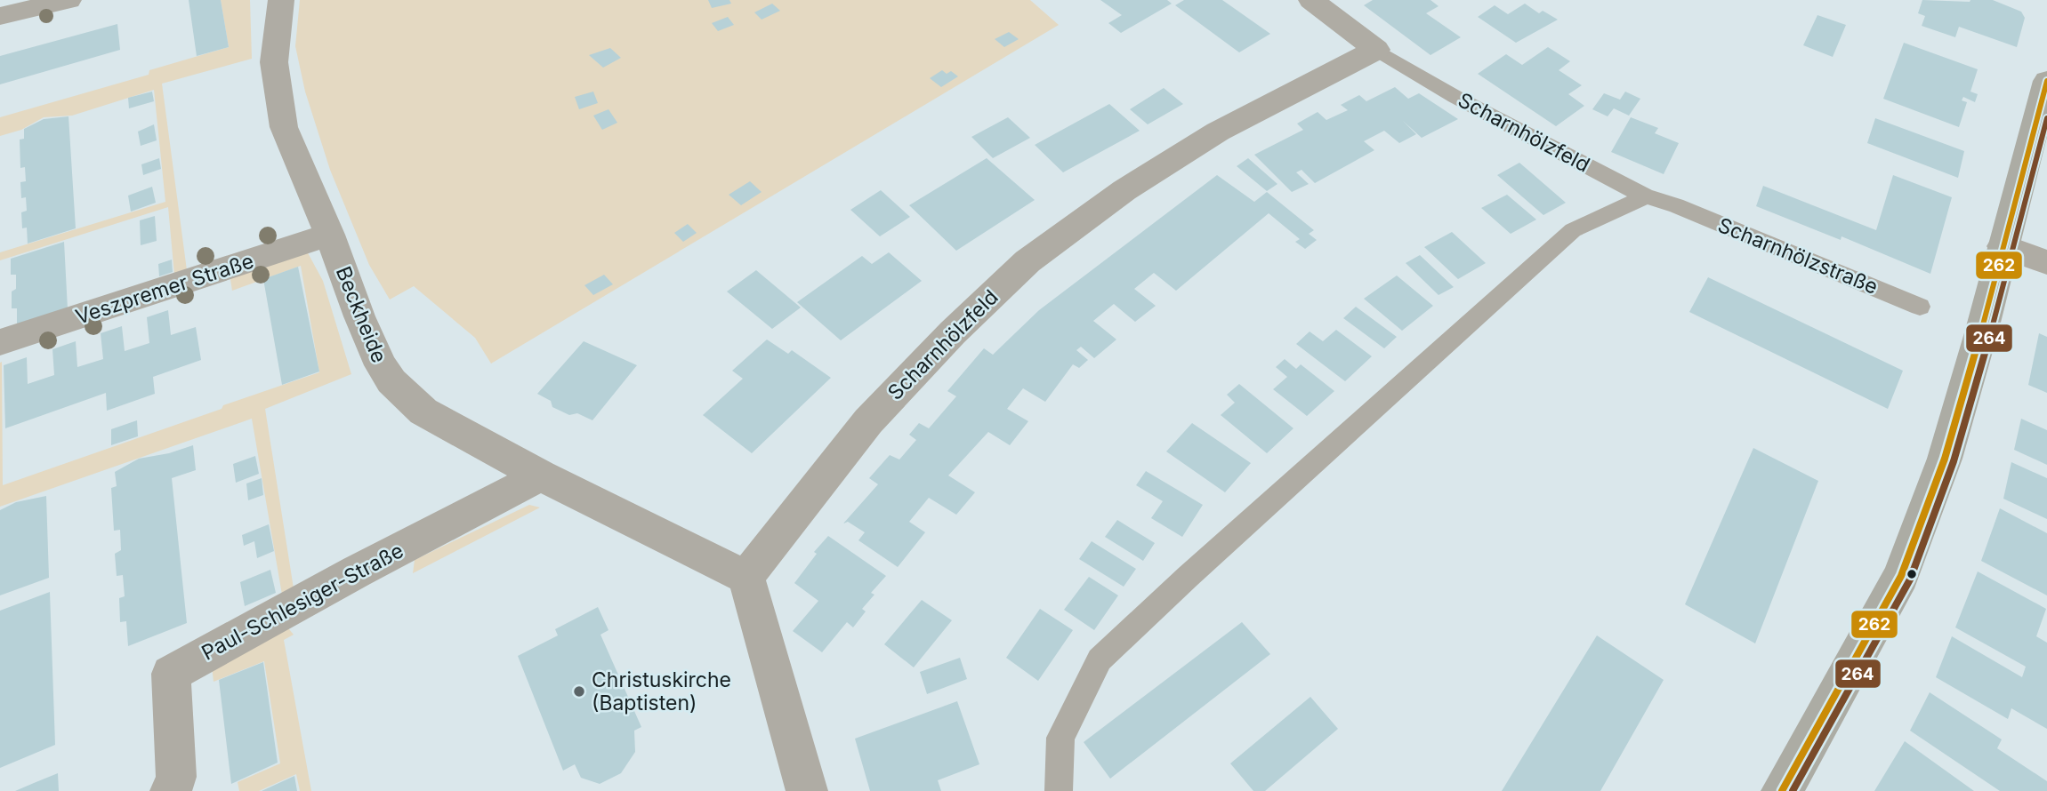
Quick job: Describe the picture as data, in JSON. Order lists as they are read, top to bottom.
{
  "streets": {
    "street": [
      "Scharnhölzfeld",
      "Veszpremer Straße",
      "Beckheide",
      "Paul-Schlesiger-Straße"
    ],
    "lane": ["Scharnhölzstraße"]
  },
  "crossings": [
    ["Scharnhölzfeld", "Scharnhölzstraße"],
    ["Scharnhölzfeld", "Beckheide"],
    ["Veszpremer Straße", "Beckheide"],
    ["Beckheide", "Paul-Schlesiger-Straße"]
  ],
  "places": ["Christuskirche (Baptisten)"],
  "lines": ["transit line 262", "transit line 264"]
}
